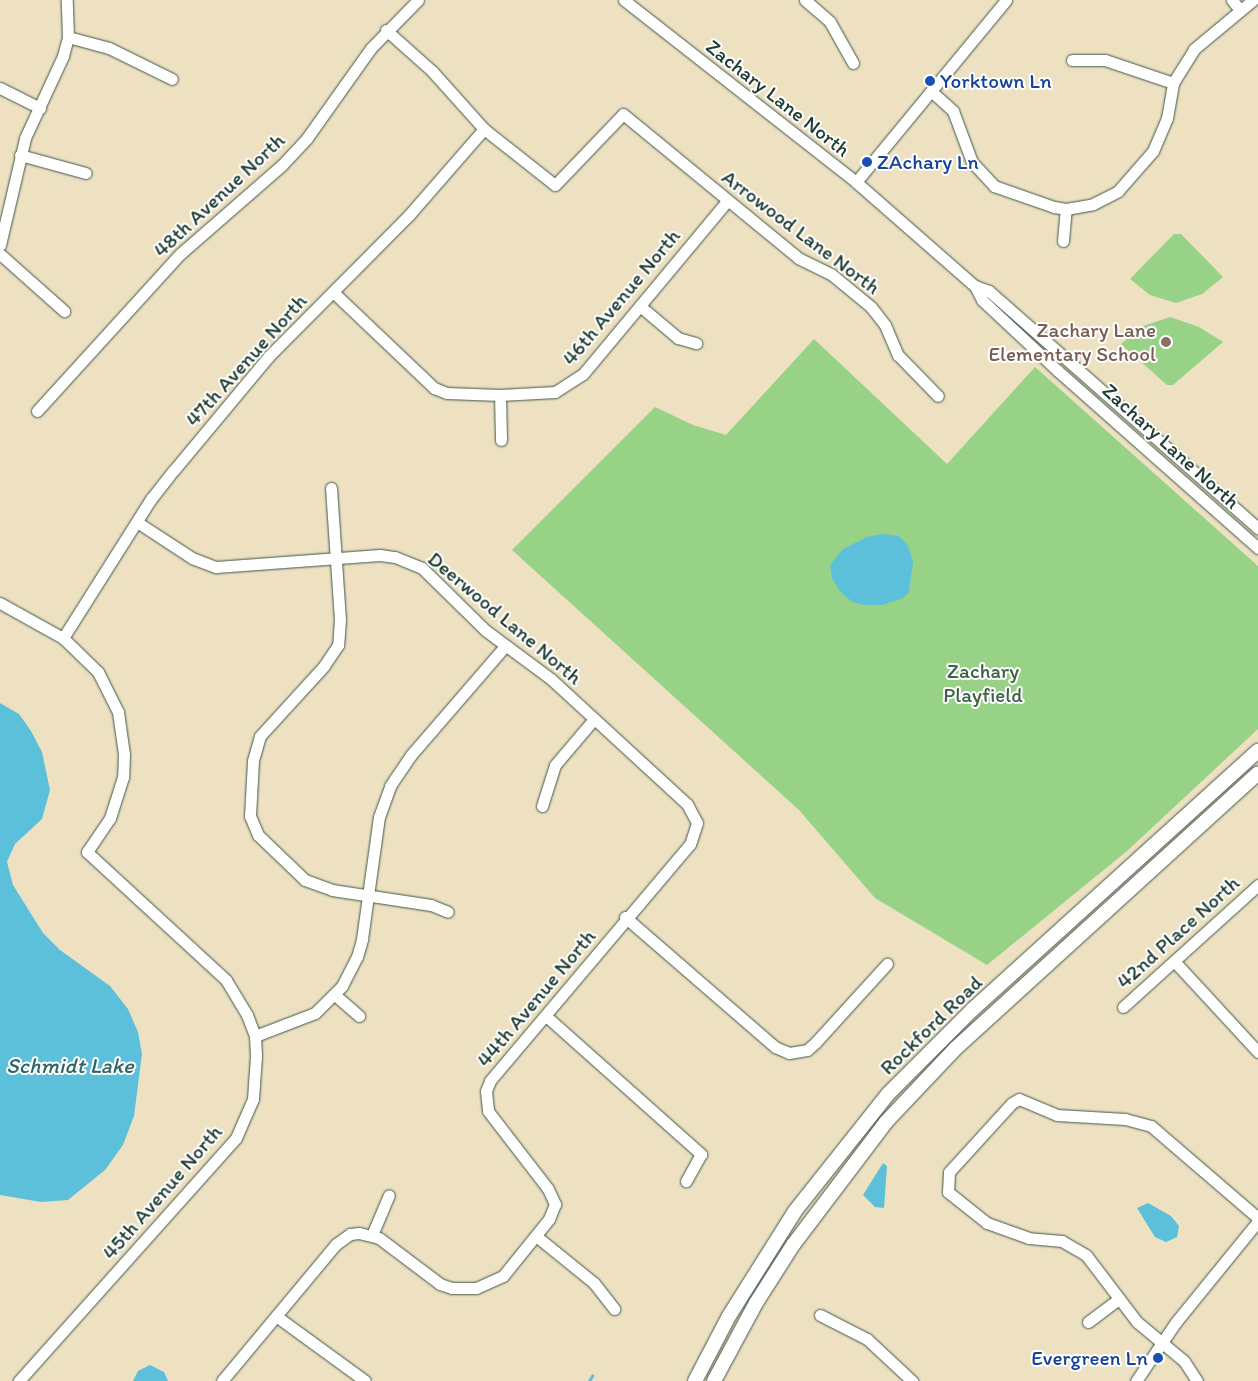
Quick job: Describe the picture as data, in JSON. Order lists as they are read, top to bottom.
{
  "streets": {
    "main road": ["Rockford Road"],
    "street": [
      "Zachary Lane North",
      "48th Avenue North",
      "Arrowood Lane North",
      "46th Avenue North",
      "47th Avenue North",
      "Deerwood Lane North",
      "42nd Place North",
      "44th Avenue North",
      "45th Avenue North"
    ]
  },
  "crossings": [
    ["Arrowood Lane North", "46th Avenue North"],
    ["Arrowood Lane North", "47th Avenue North"],
    ["46th Avenue North", "47th Avenue North"],
    ["47th Avenue North", "Deerwood Lane North"],
    ["Deerwood Lane North", "44th Avenue North"]
  ],
  "water": ["Schmidt Lake"],
  "parks": ["Zachary Playfield"],
  "places": [
    "Yorktown Ln",
    "ZAchary Ln",
    "Zachary Lane Elementary School",
    "Evergreen Ln"
  ]
}
